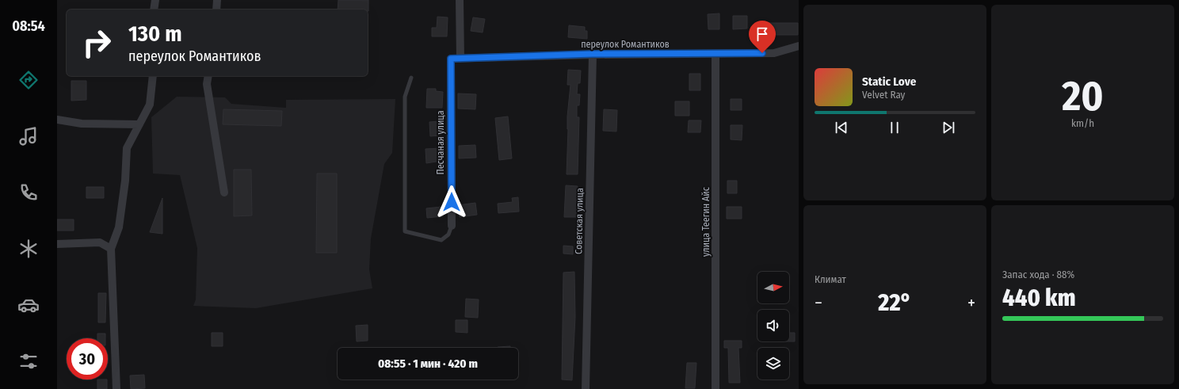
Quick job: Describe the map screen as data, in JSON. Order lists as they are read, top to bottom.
{
  "streets": {
    "street": [
      "переулок Романтиков",
      "Песчаная улица",
      "Советская улица",
      "улица Теегин Айс"
    ]
  },
  "crossings": [
    ["переулок Романтиков", "Песчаная улица"],
    ["переулок Романтиков", "Советская улица"],
    ["переулок Романтиков", "улица Теегин Айс"]
  ],
  "north": "right",
  "page": {
    "tabs": "08:54",
    "tile": [
      ["20", "km/h"],
      "Климат",
      ["Запас хода · 88%", "440 km"]
    ],
    "turn": ["130 m", "переулок Романтиков"],
    "song": ["Static Love", "Velvet Ray"],
    "heat": ["−", "22°", "+"],
    "limit": "30",
    "trip": "08:55 · 1 мин · 420 m"
  }
}
